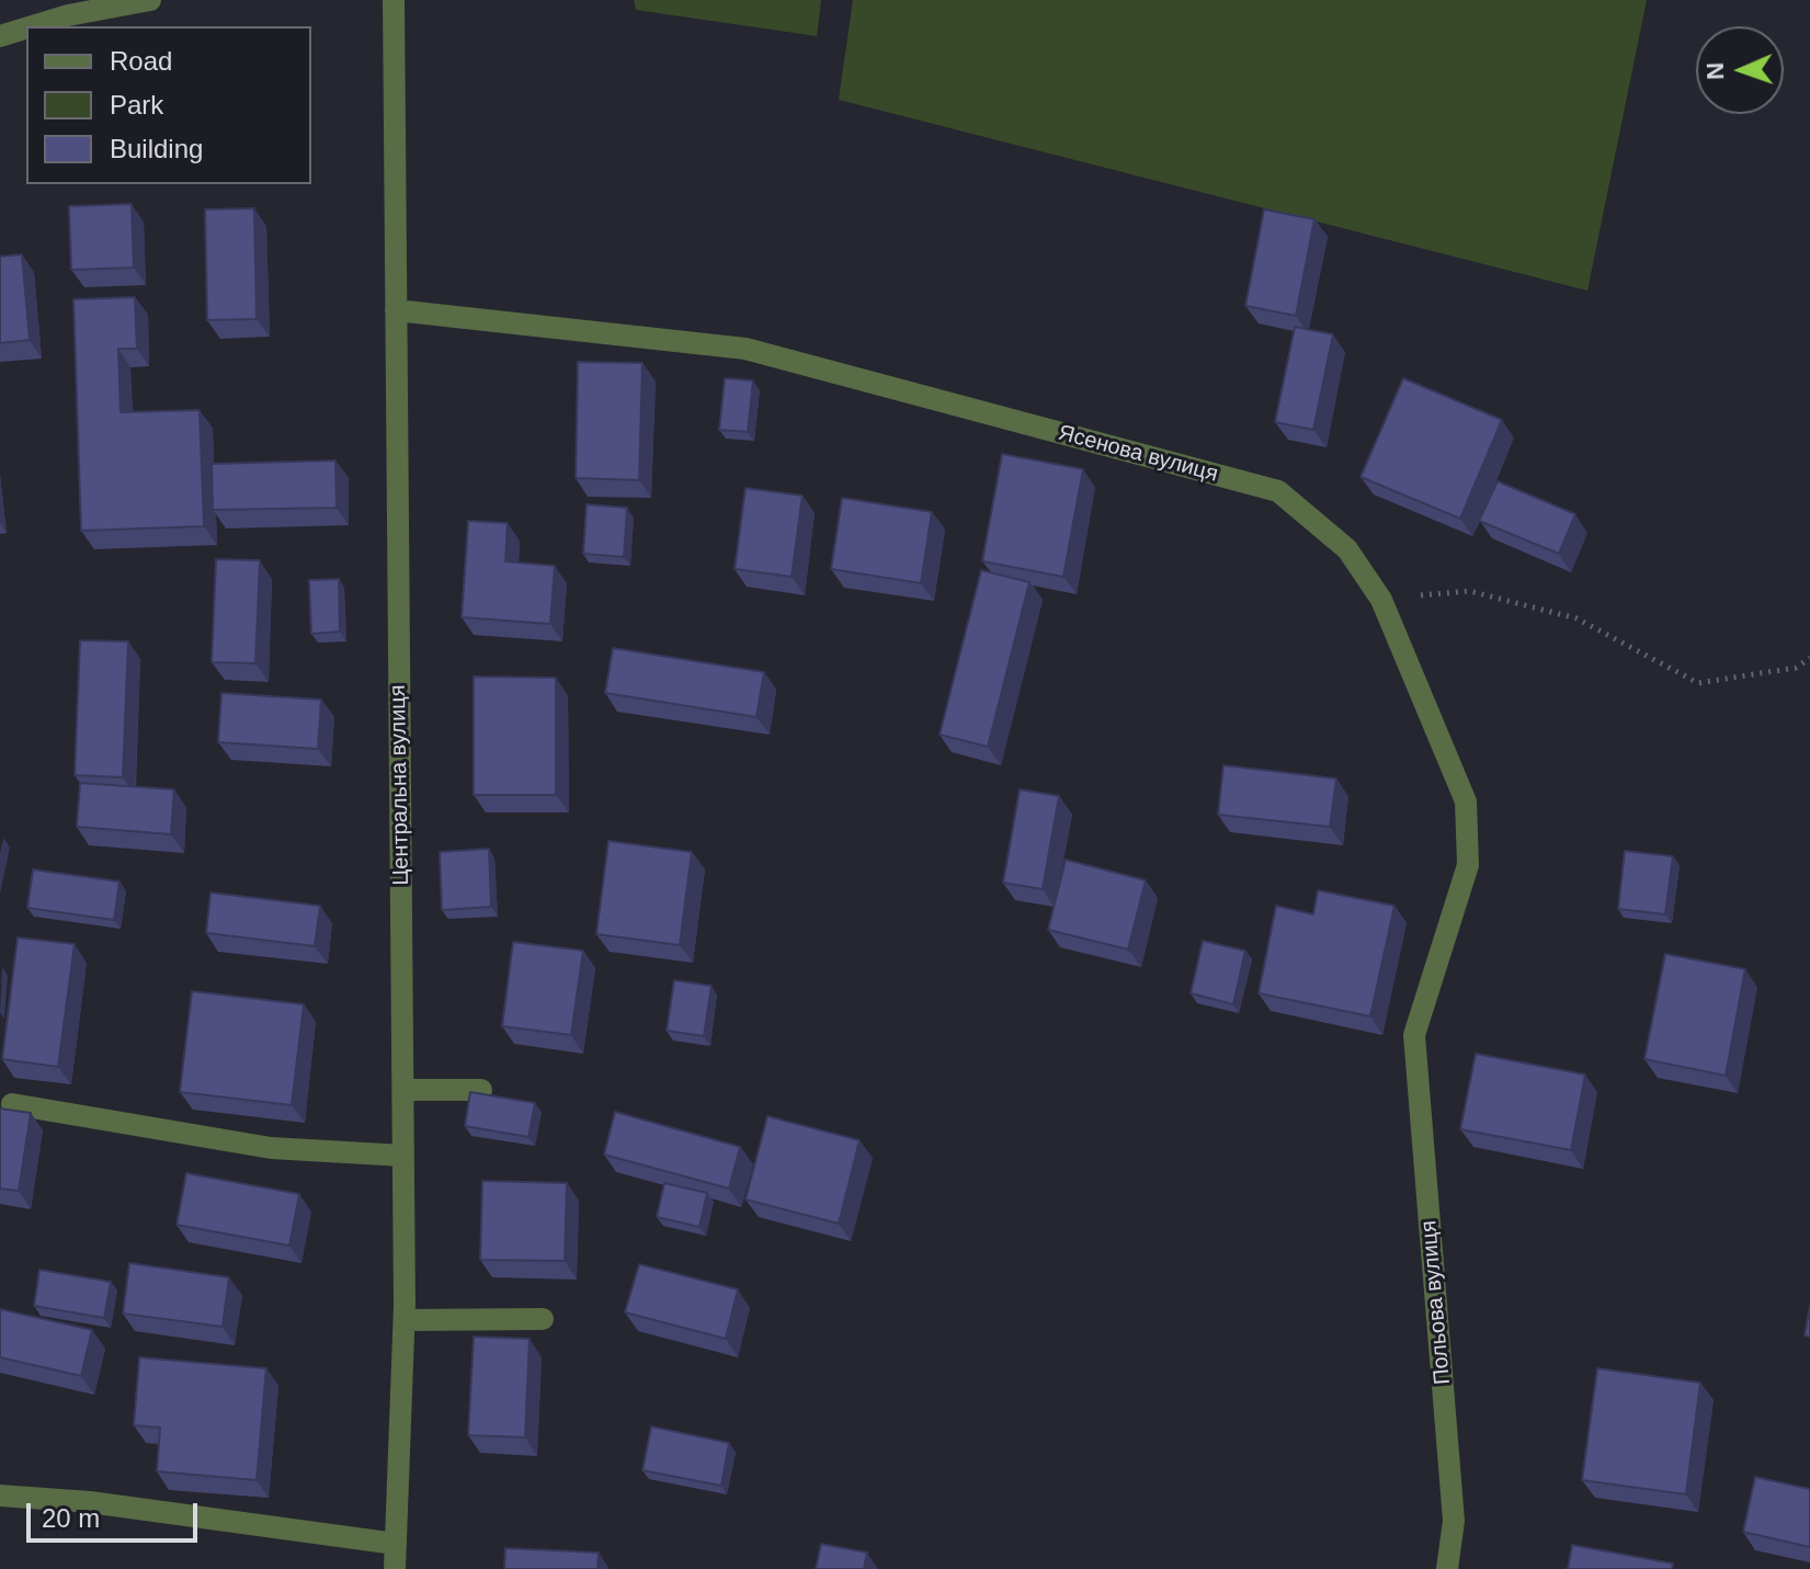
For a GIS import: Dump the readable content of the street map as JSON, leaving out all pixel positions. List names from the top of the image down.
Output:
{
  "streets": {
    "street": ["Ясенова вулиця", "Центральна вулиця", "Польова вулиця"]
  },
  "crossings": [
    ["Ясенова вулиця", "Центральна вулиця"],
    ["Ясенова вулиця", "Польова вулиця"]
  ],
  "legend": ["Road", "Park", "Building"],
  "scale_bar": "20 m",
  "north": "left"
}
